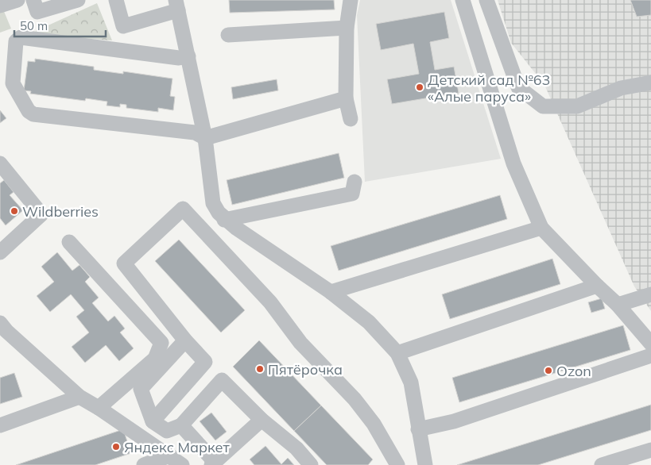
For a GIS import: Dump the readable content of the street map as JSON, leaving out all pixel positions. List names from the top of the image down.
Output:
{
  "places": [
    "Детский сад №63 «Алые паруса»",
    "Wildberries",
    "Пятёрочка",
    "Ozon",
    "Яндекс Маркет"
  ],
  "scale_bar": "50 m"
}
